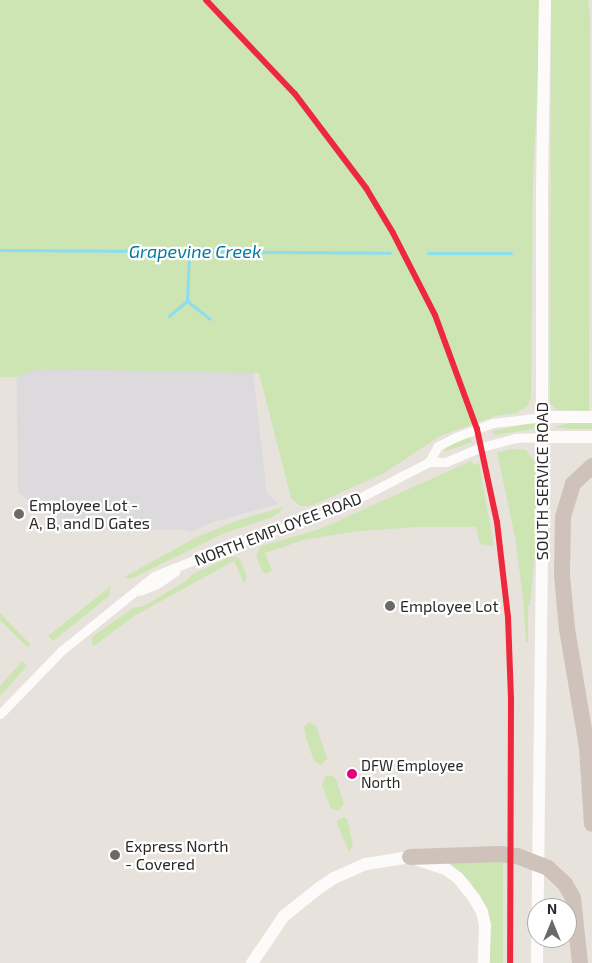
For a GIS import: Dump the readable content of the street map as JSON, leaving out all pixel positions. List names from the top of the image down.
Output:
{
  "streets": {
    "main road": ["SOUTH SERVICE ROAD"],
    "street": ["NORTH EMPLOYEE ROAD"]
  },
  "crossings": [
    ["SOUTH SERVICE ROAD", "NORTH EMPLOYEE ROAD"]
  ],
  "water": ["Grapevine Creek"],
  "places": [
    "Employee Lot - A, B, and D Gates",
    "Employee Lot",
    "DFW Employee North",
    "Express North - Covered"
  ],
  "north": "top"
}
